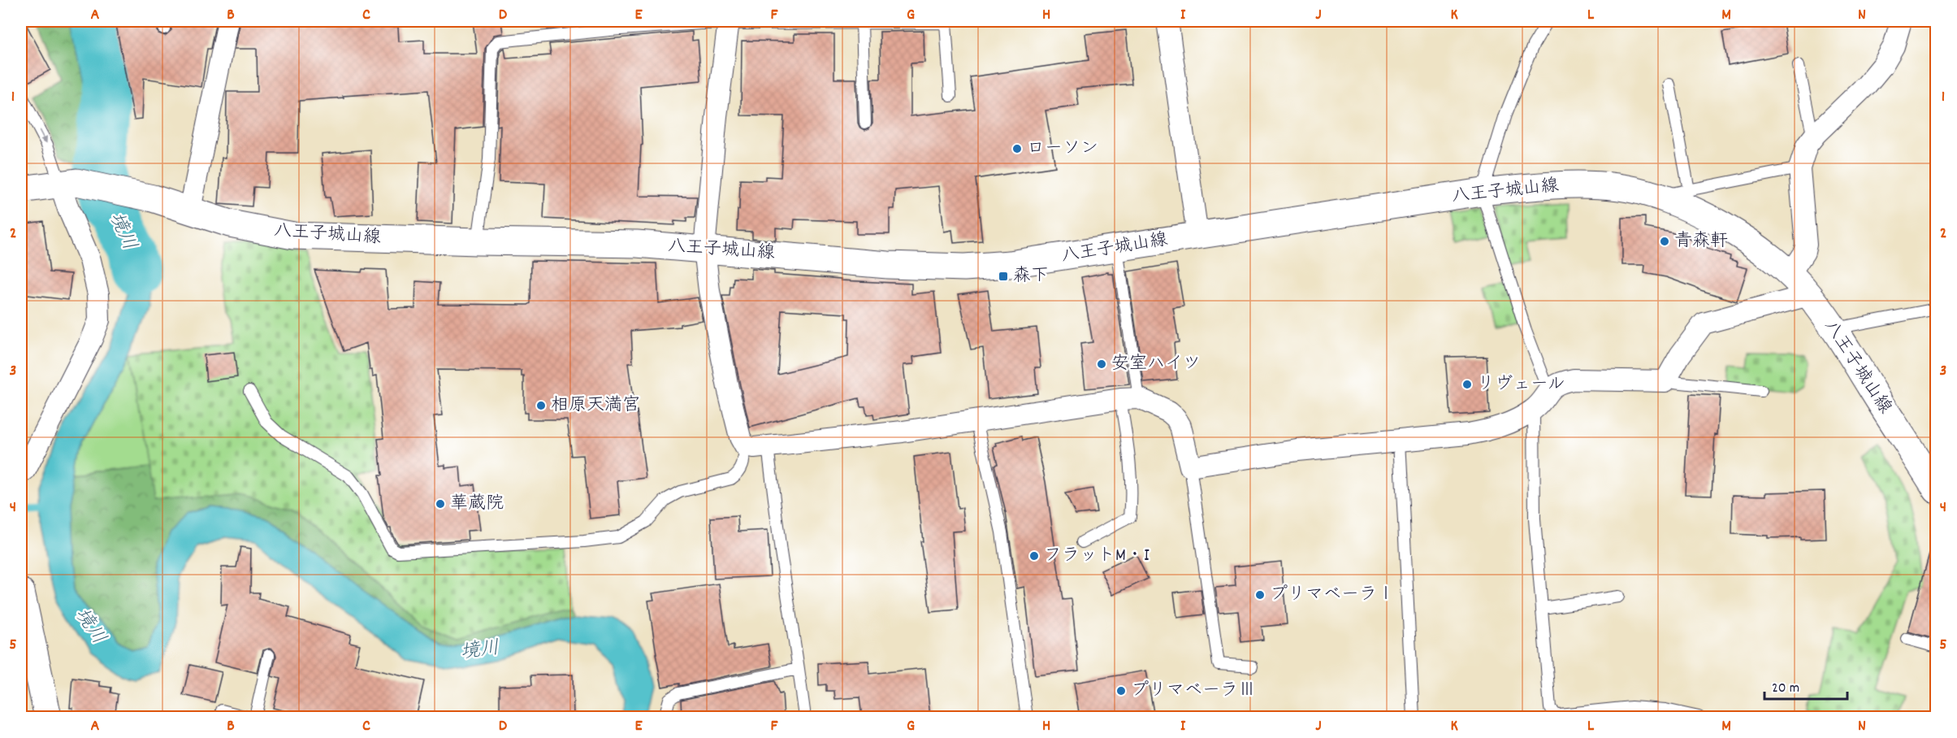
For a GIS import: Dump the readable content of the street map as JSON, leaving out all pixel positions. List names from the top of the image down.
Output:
{
  "streets": {
    "main road": ["八王子城山線"]
  },
  "water": ["境川"],
  "places": {
    "other": [
      "ローソン",
      "青森軒",
      "安室ハイツ",
      "リヴェール",
      "相原天満宮",
      "華蔵院",
      "フラットM・I",
      "プリマベーラⅠ",
      "プリマベーラⅢ"
    ],
    "transit": ["森下"]
  },
  "scale_bar": "20 m",
  "grid": {
    "columns": [
      "A",
      "B",
      "C",
      "D",
      "E",
      "F",
      "G",
      "H",
      "I",
      "J",
      "K",
      "L",
      "M",
      "N"
    ],
    "rows": [
      "1",
      "2",
      "3",
      "4",
      "5"
    ]
  }
}
